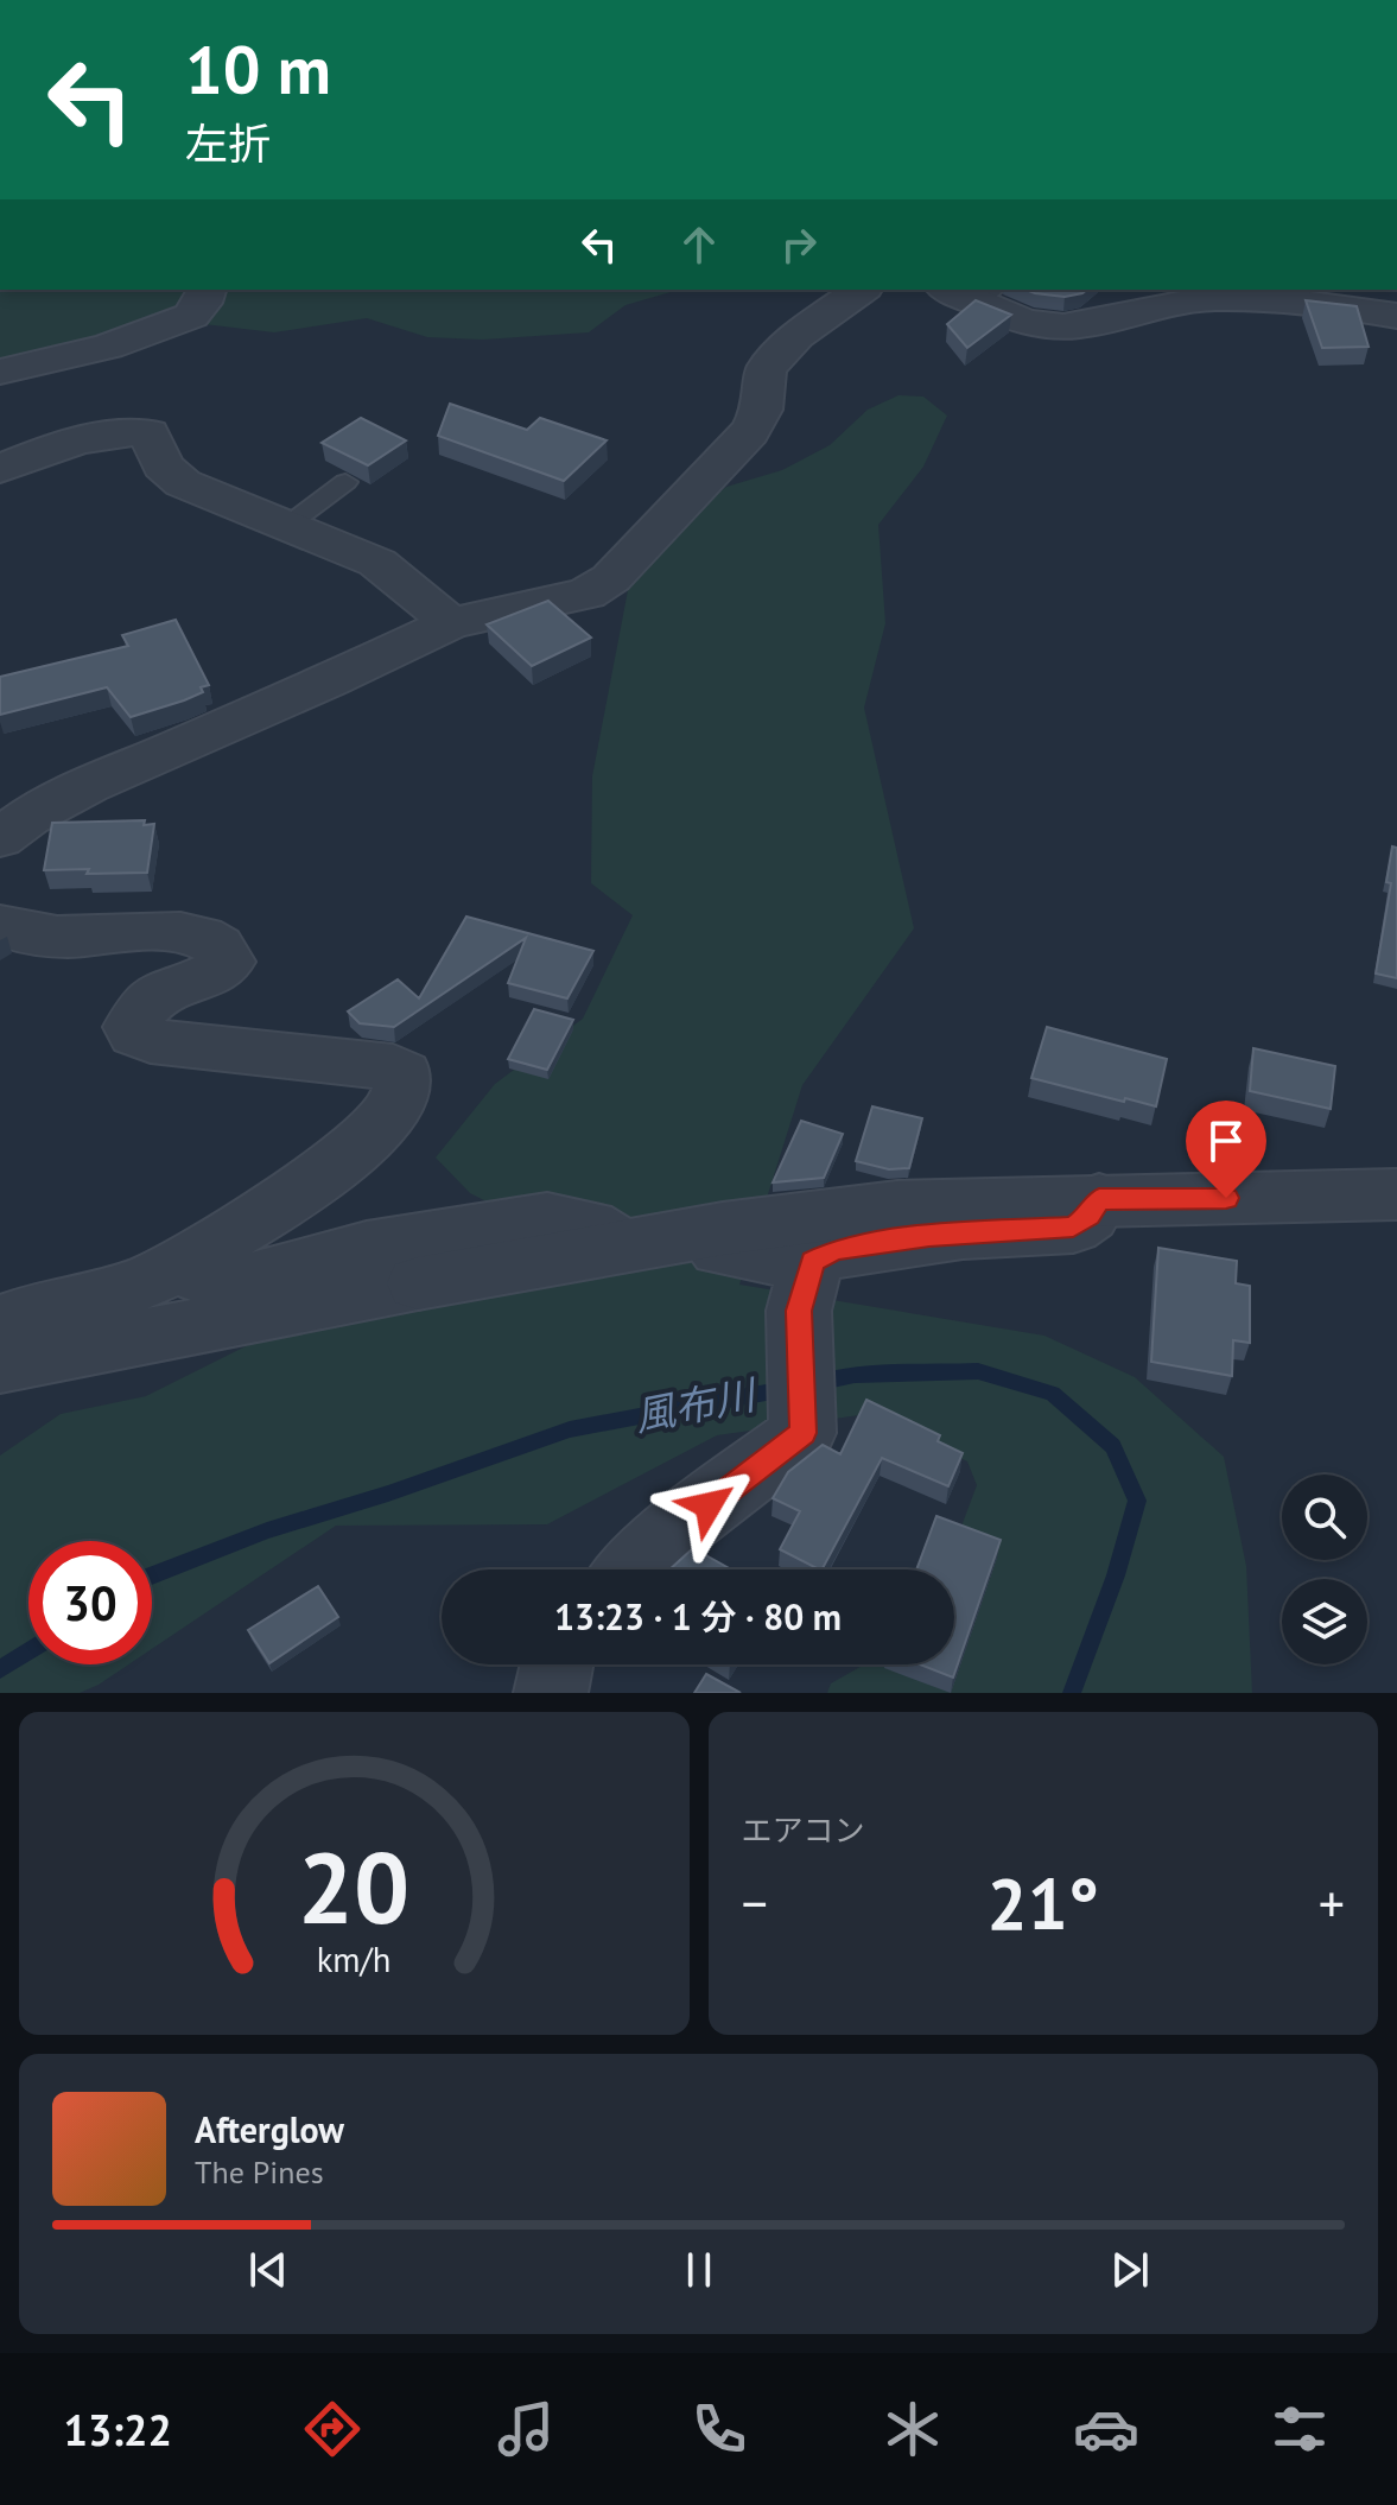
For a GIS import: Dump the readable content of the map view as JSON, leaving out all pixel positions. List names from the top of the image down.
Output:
{
  "water": ["風布川"],
  "page": {
    "turn": ["10 m", "左折"],
    "limit": "30",
    "trip": "13:23 · 1 分 · 80 m",
    "tile": "エアコン",
    "heat": ["−", "21°", "+"],
    "song": ["Afterglow", "The Pines"],
    "tabs": "13:22",
    "gauge": ["20", "km/h"]
  }
}
